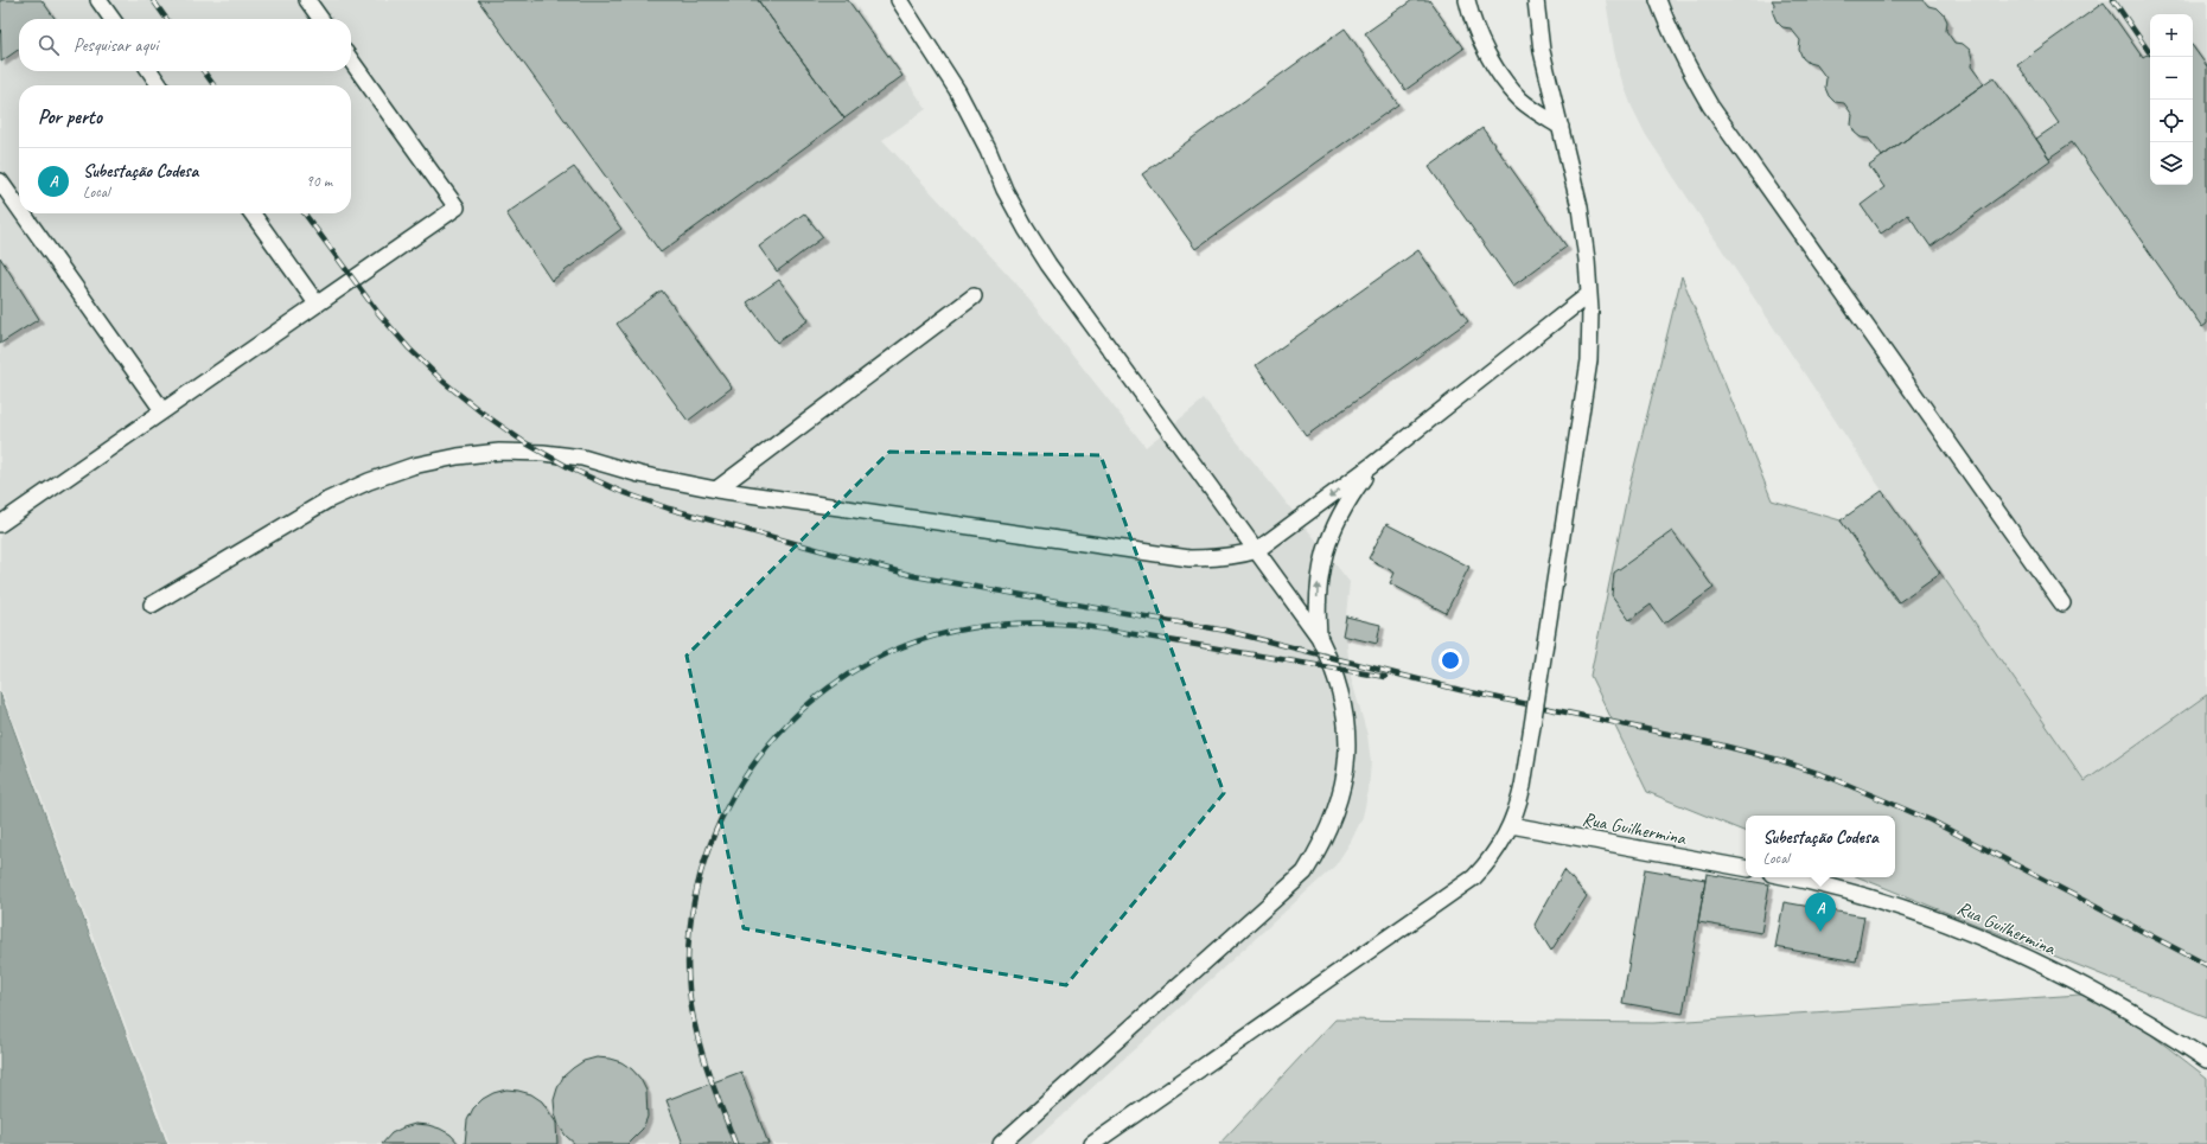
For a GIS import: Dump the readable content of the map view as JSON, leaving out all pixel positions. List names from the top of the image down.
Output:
{
  "streets": {
    "lane": ["Rua Guilhermina"]
  },
  "page": {
    "map_buttons": ["+", "−"],
    "search": "Pesquisar aqui",
    "heading": "Por perto",
    "list": [
      {
        "mark": "A",
        "name": "Subestação Codesa",
        "note": "Local",
        "value": "90 m"
      }
    ],
    "popup": ["Subestação Codesa", "Local"],
    "pins": "A"
  }
}
